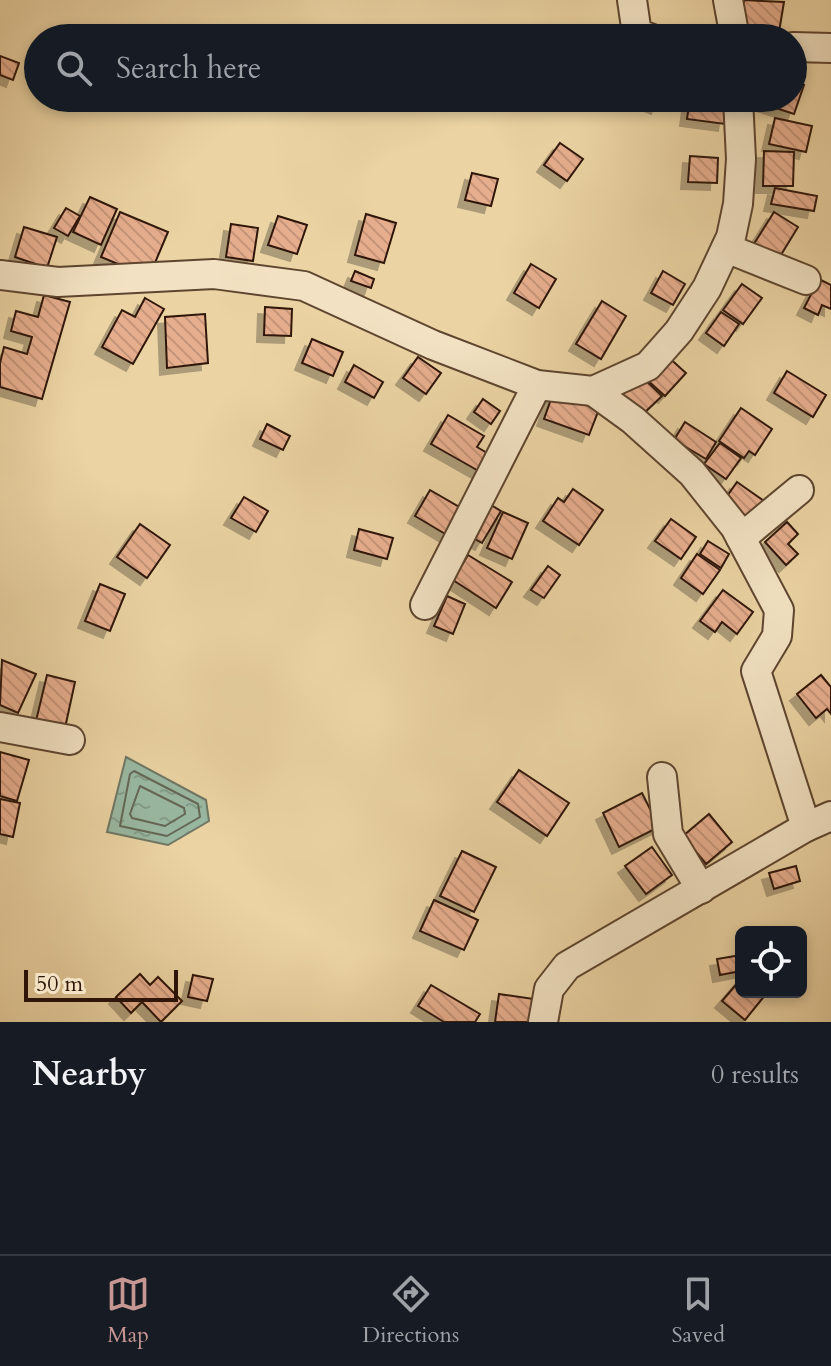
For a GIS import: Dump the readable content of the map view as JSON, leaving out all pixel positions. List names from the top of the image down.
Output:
{
  "scale_bar": "50 m",
  "page": {
    "search": "Search here",
    "scale": "50 m",
    "heading": ["Nearby", "0 results"],
    "nav": ["Map", "Directions", "Saved"]
  }
}
